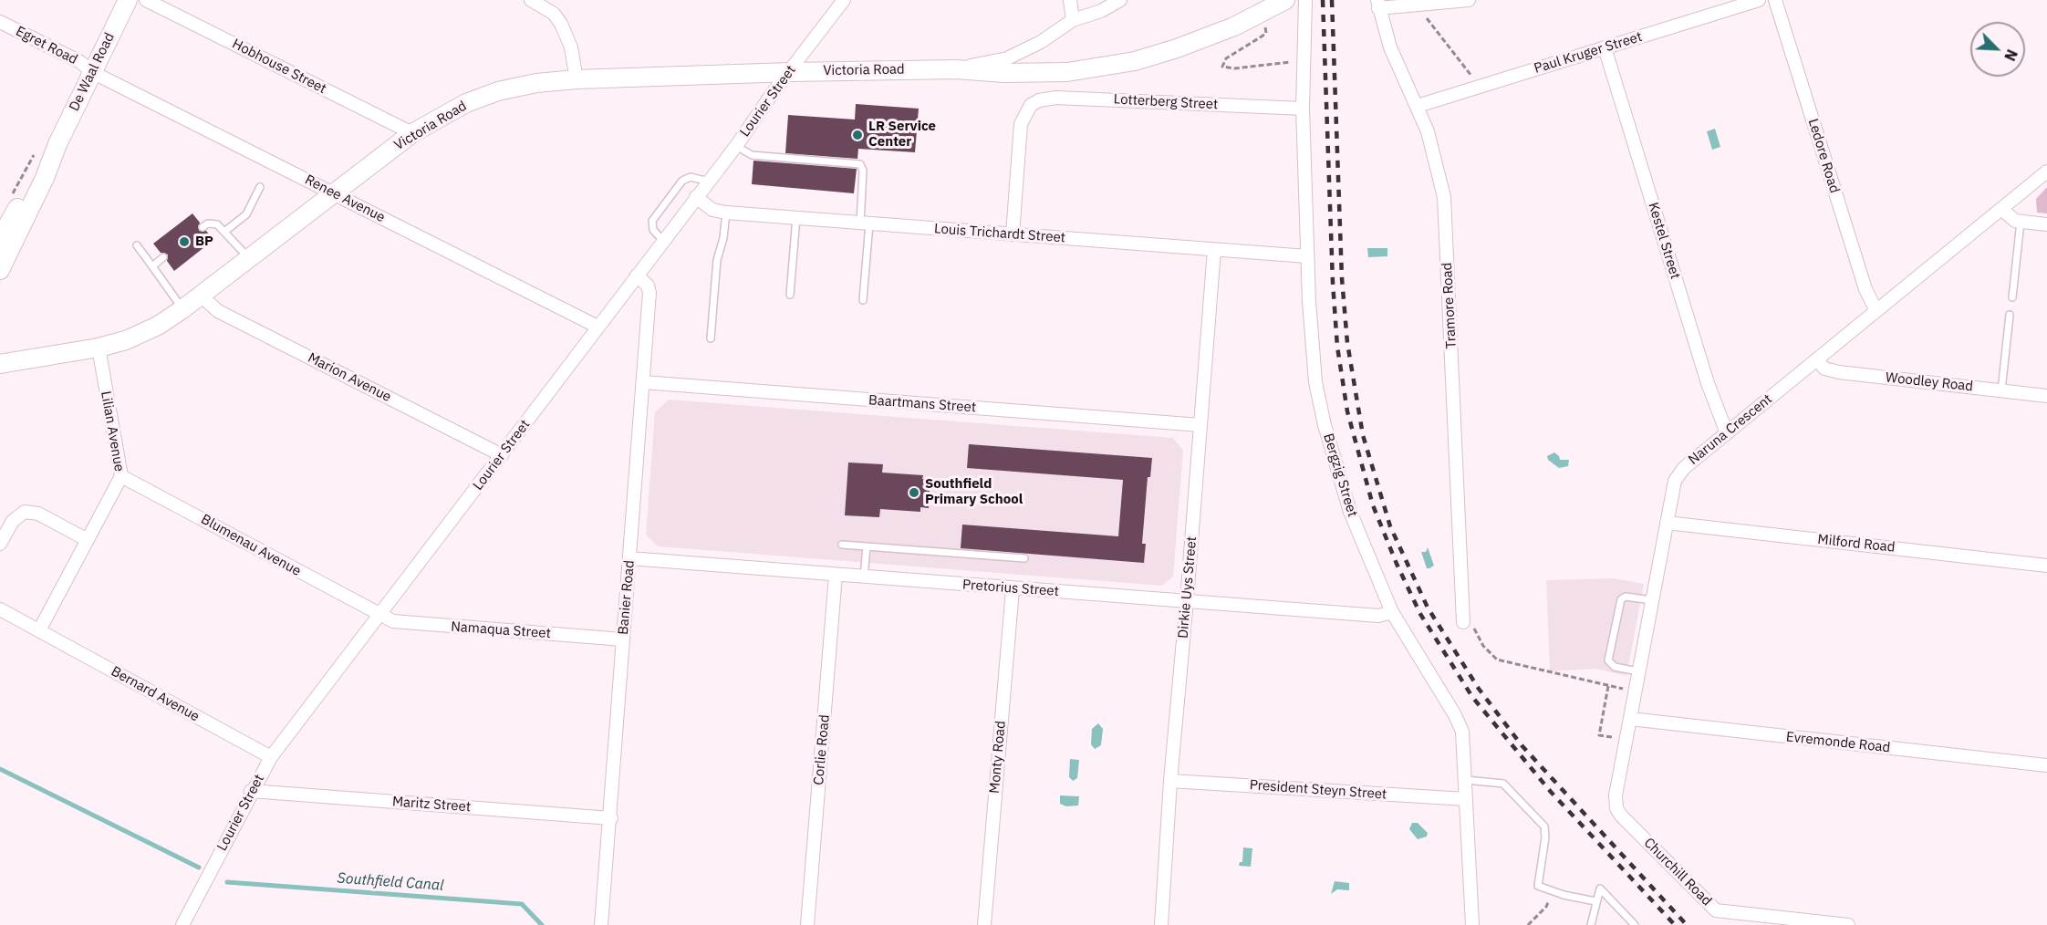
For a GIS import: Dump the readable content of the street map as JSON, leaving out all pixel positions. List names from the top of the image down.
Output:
{
  "streets": {
    "street": [
      "Egret Road",
      "Paul Kruger Street",
      "Hobhouse Street",
      "Victoria Road",
      "De Waal Road",
      "Lourier Street",
      "Lotterberg Street",
      "Ledore Road",
      "Renee Avenue",
      "Louis Trichardt Street",
      "Kestel Street",
      "Tramore Road",
      "Marion Avenue",
      "Woodley Road",
      "Baartmans Street",
      "Naruna Crescent",
      "Lilian Avenue",
      "Bergzig Street",
      "Milford Road",
      "Blumenau Avenue",
      "Dirkie Uys Street",
      "Pretorius Street",
      "Banier Road",
      "Namaqua Street",
      "Bernard Avenue",
      "Evremonde Road",
      "Corlie Road",
      "Monty Road",
      "President Steyn Street",
      "Maritz Street",
      "Churchill Road"
    ]
  },
  "crossings": [
    ["Egret Road", "De Waal Road"],
    ["Egret Road", "Renee Avenue"],
    ["Paul Kruger Street", "Kestel Street"],
    ["Paul Kruger Street", "Tramore Road"],
    ["Hobhouse Street", "Victoria Road"],
    ["Victoria Road", "Lourier Street"],
    ["Victoria Road", "Renee Avenue"],
    ["Victoria Road", "Marion Avenue"],
    ["Victoria Road", "Lilian Avenue"],
    ["De Waal Road", "Renee Avenue"],
    ["Lourier Street", "Renee Avenue"],
    ["Lourier Street", "Louis Trichardt Street"],
    ["Lourier Street", "Marion Avenue"],
    ["Lourier Street", "Blumenau Avenue"],
    ["Lourier Street", "Banier Road"],
    ["Lourier Street", "Namaqua Street"],
    ["Lourier Street", "Bernard Avenue"],
    ["Lourier Street", "Maritz Street"],
    ["Lotterberg Street", "Louis Trichardt Street"],
    ["Lotterberg Street", "Bergzig Street"],
    ["Ledore Road", "Naruna Crescent"],
    ["Louis Trichardt Street", "Bergzig Street"],
    ["Louis Trichardt Street", "Dirkie Uys Street"],
    ["Kestel Street", "Naruna Crescent"],
    ["Woodley Road", "Naruna Crescent"],
    ["Baartmans Street", "Dirkie Uys Street"],
    ["Baartmans Street", "Banier Road"],
    ["Naruna Crescent", "Milford Road"],
    ["Naruna Crescent", "Evremonde Road"],
    ["Naruna Crescent", "Churchill Road"],
    ["Lilian Avenue", "Blumenau Avenue"],
    ["Lilian Avenue", "Bernard Avenue"],
    ["Bergzig Street", "Pretorius Street"],
    ["Bergzig Street", "President Steyn Street"],
    ["Blumenau Avenue", "Namaqua Street"],
    ["Dirkie Uys Street", "Pretorius Street"],
    ["Dirkie Uys Street", "President Steyn Street"],
    ["Pretorius Street", "Banier Road"],
    ["Pretorius Street", "Corlie Road"],
    ["Pretorius Street", "Monty Road"],
    ["Banier Road", "Namaqua Street"],
    ["Banier Road", "Maritz Street"]
  ],
  "water": ["Southfield Canal"],
  "places": ["LR Service Center", "BP", "Southfield Primary School"],
  "north": "bottom right"
}
